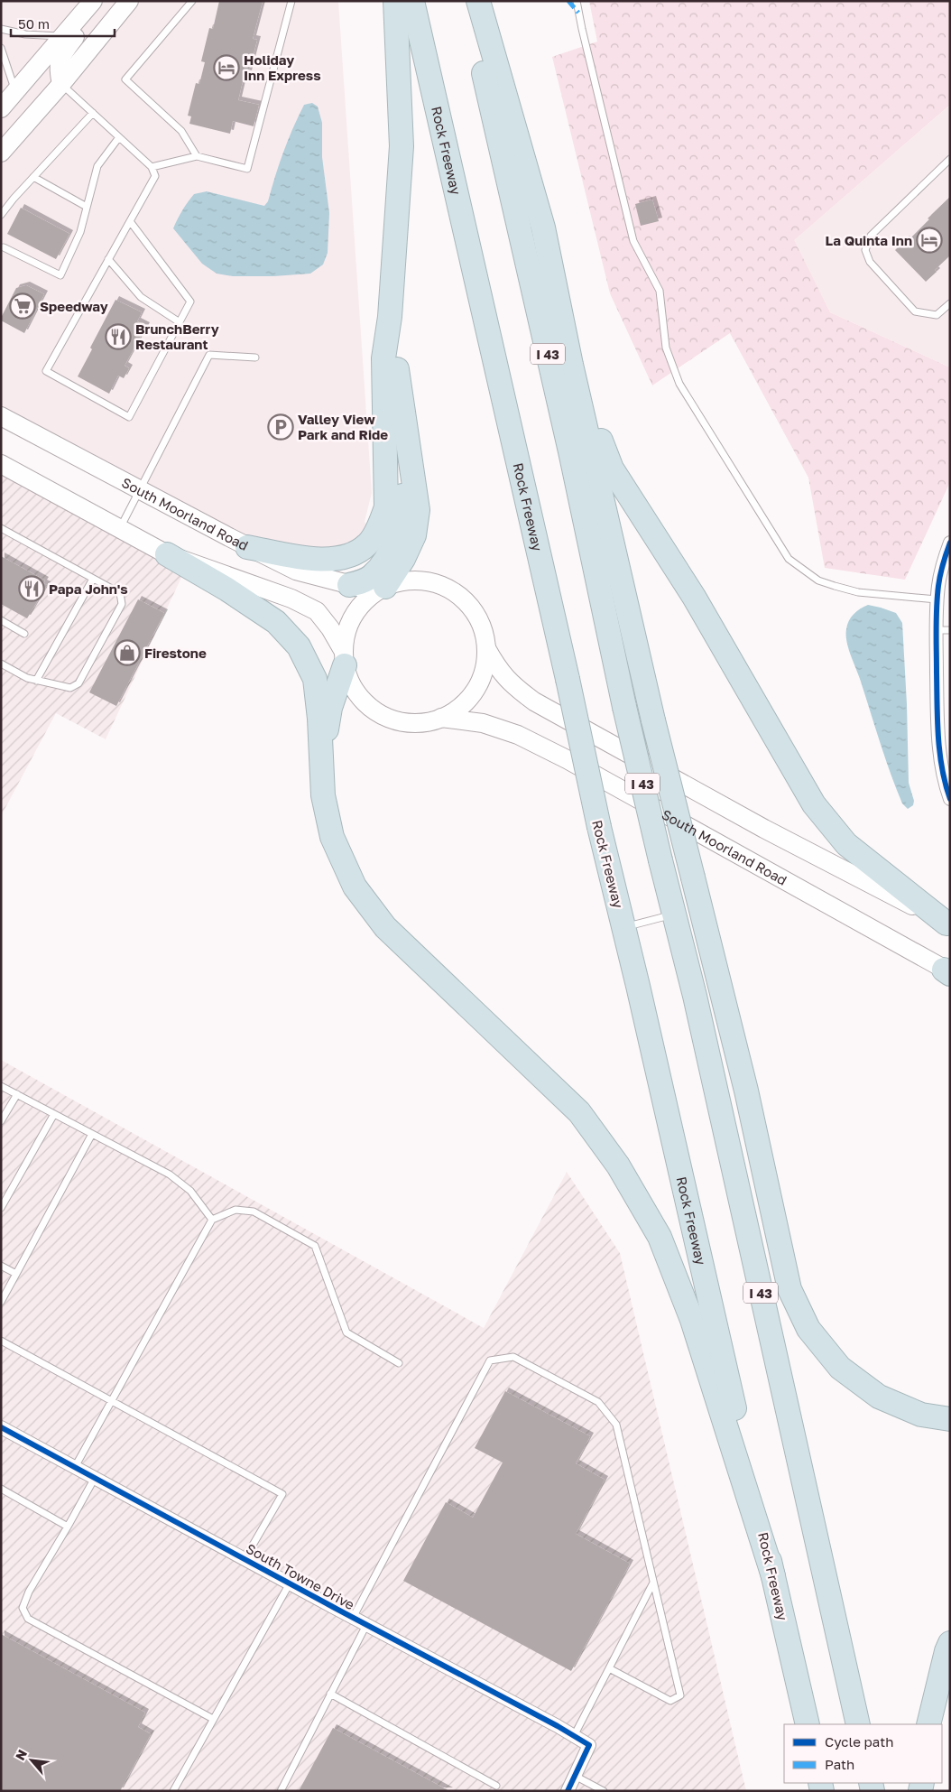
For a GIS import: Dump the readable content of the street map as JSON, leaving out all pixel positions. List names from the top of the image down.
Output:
{
  "streets": {
    "highway": ["Rock Freeway", "I 43"],
    "main road": ["South Moorland Road"],
    "street": ["South Towne Drive"]
  },
  "places": {
    "hotel": ["Holiday Inn Express", "La Quinta Inn"],
    "supermarket": ["Speedway"],
    "restaurant": ["BrunchBerry Restaurant", "Papa John's"],
    "parking": ["Valley View Park and Ride"],
    "shop": ["Firestone"]
  },
  "legend": ["Cycle path", "Path"],
  "scale_bar": "50 m",
  "north": "top left"
}
